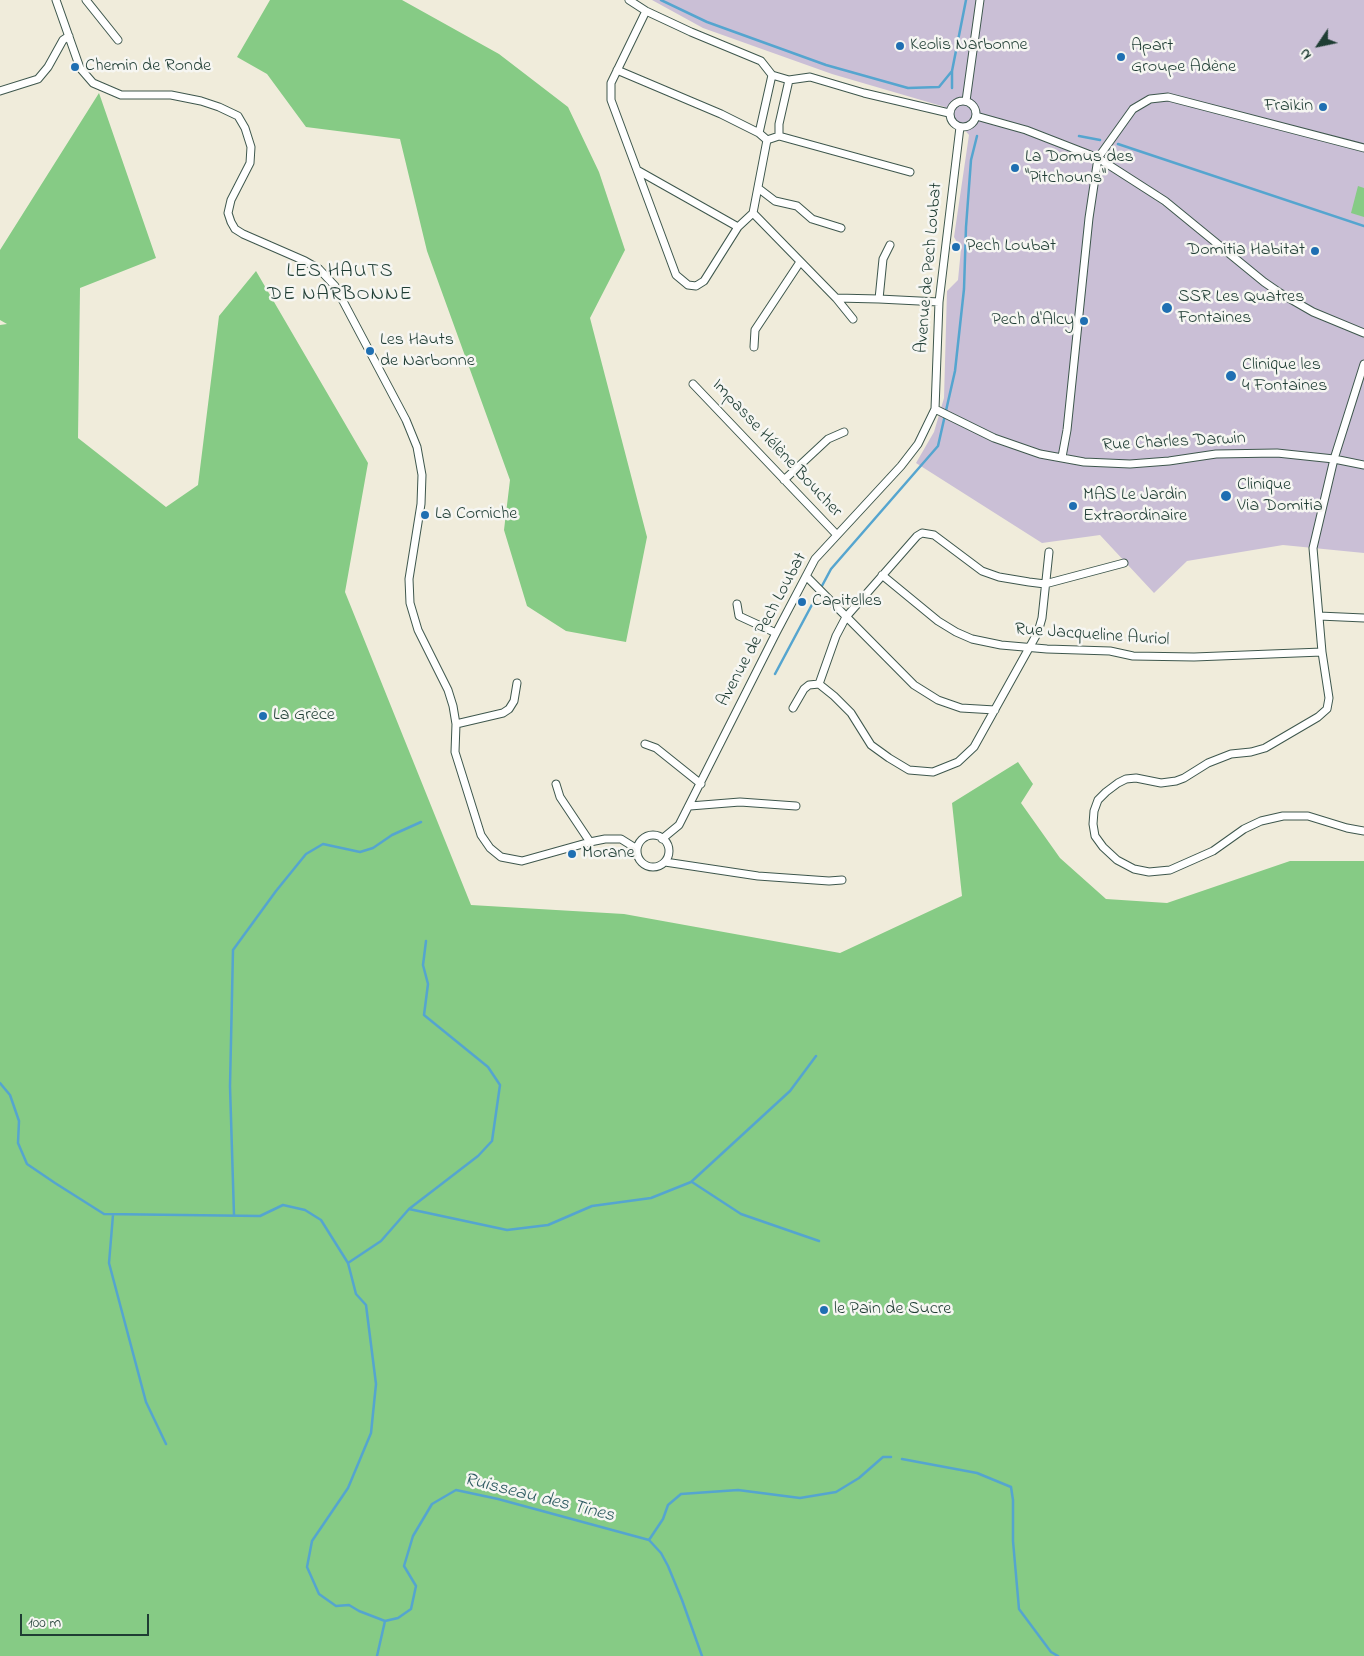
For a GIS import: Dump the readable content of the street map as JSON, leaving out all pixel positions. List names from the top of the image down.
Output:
{
  "streets": {
    "street": [
      "Avenue de Pech Loubat",
      "Rue Charles Darwin",
      "Impasse Hélène Boucher",
      "Rue Jacqueline Auriol"
    ]
  },
  "crossings": [
    ["Avenue de Pech Loubat", "Rue Charles Darwin"],
    ["Avenue de Pech Loubat", "Impasse Hélène Boucher"]
  ],
  "districts": ["LES HAUTS DE NARBONNE"],
  "water": ["Ruisseau des Tines"],
  "places": [
    "Keolis Narbonne",
    "Apart Groupe Adène",
    "Chemin de Ronde",
    "Fraikin",
    "La Domus des \"Pitchouns\"",
    "Pech Loubat",
    "Domitia Habitat",
    "SSR Les Quatres Fontaines",
    "Pech d'Alcy",
    "Les Hauts de Narbonne",
    "Clinique les 4 Fontaines",
    "Clinique Via Domitia",
    "MAS Le Jardin Extraordinaire",
    "La Corniche",
    "Capitelles",
    "La Grèce",
    "Morane",
    "le Pain de Sucre"
  ],
  "scale_bar": "100 m",
  "north": "bottom left"
}
